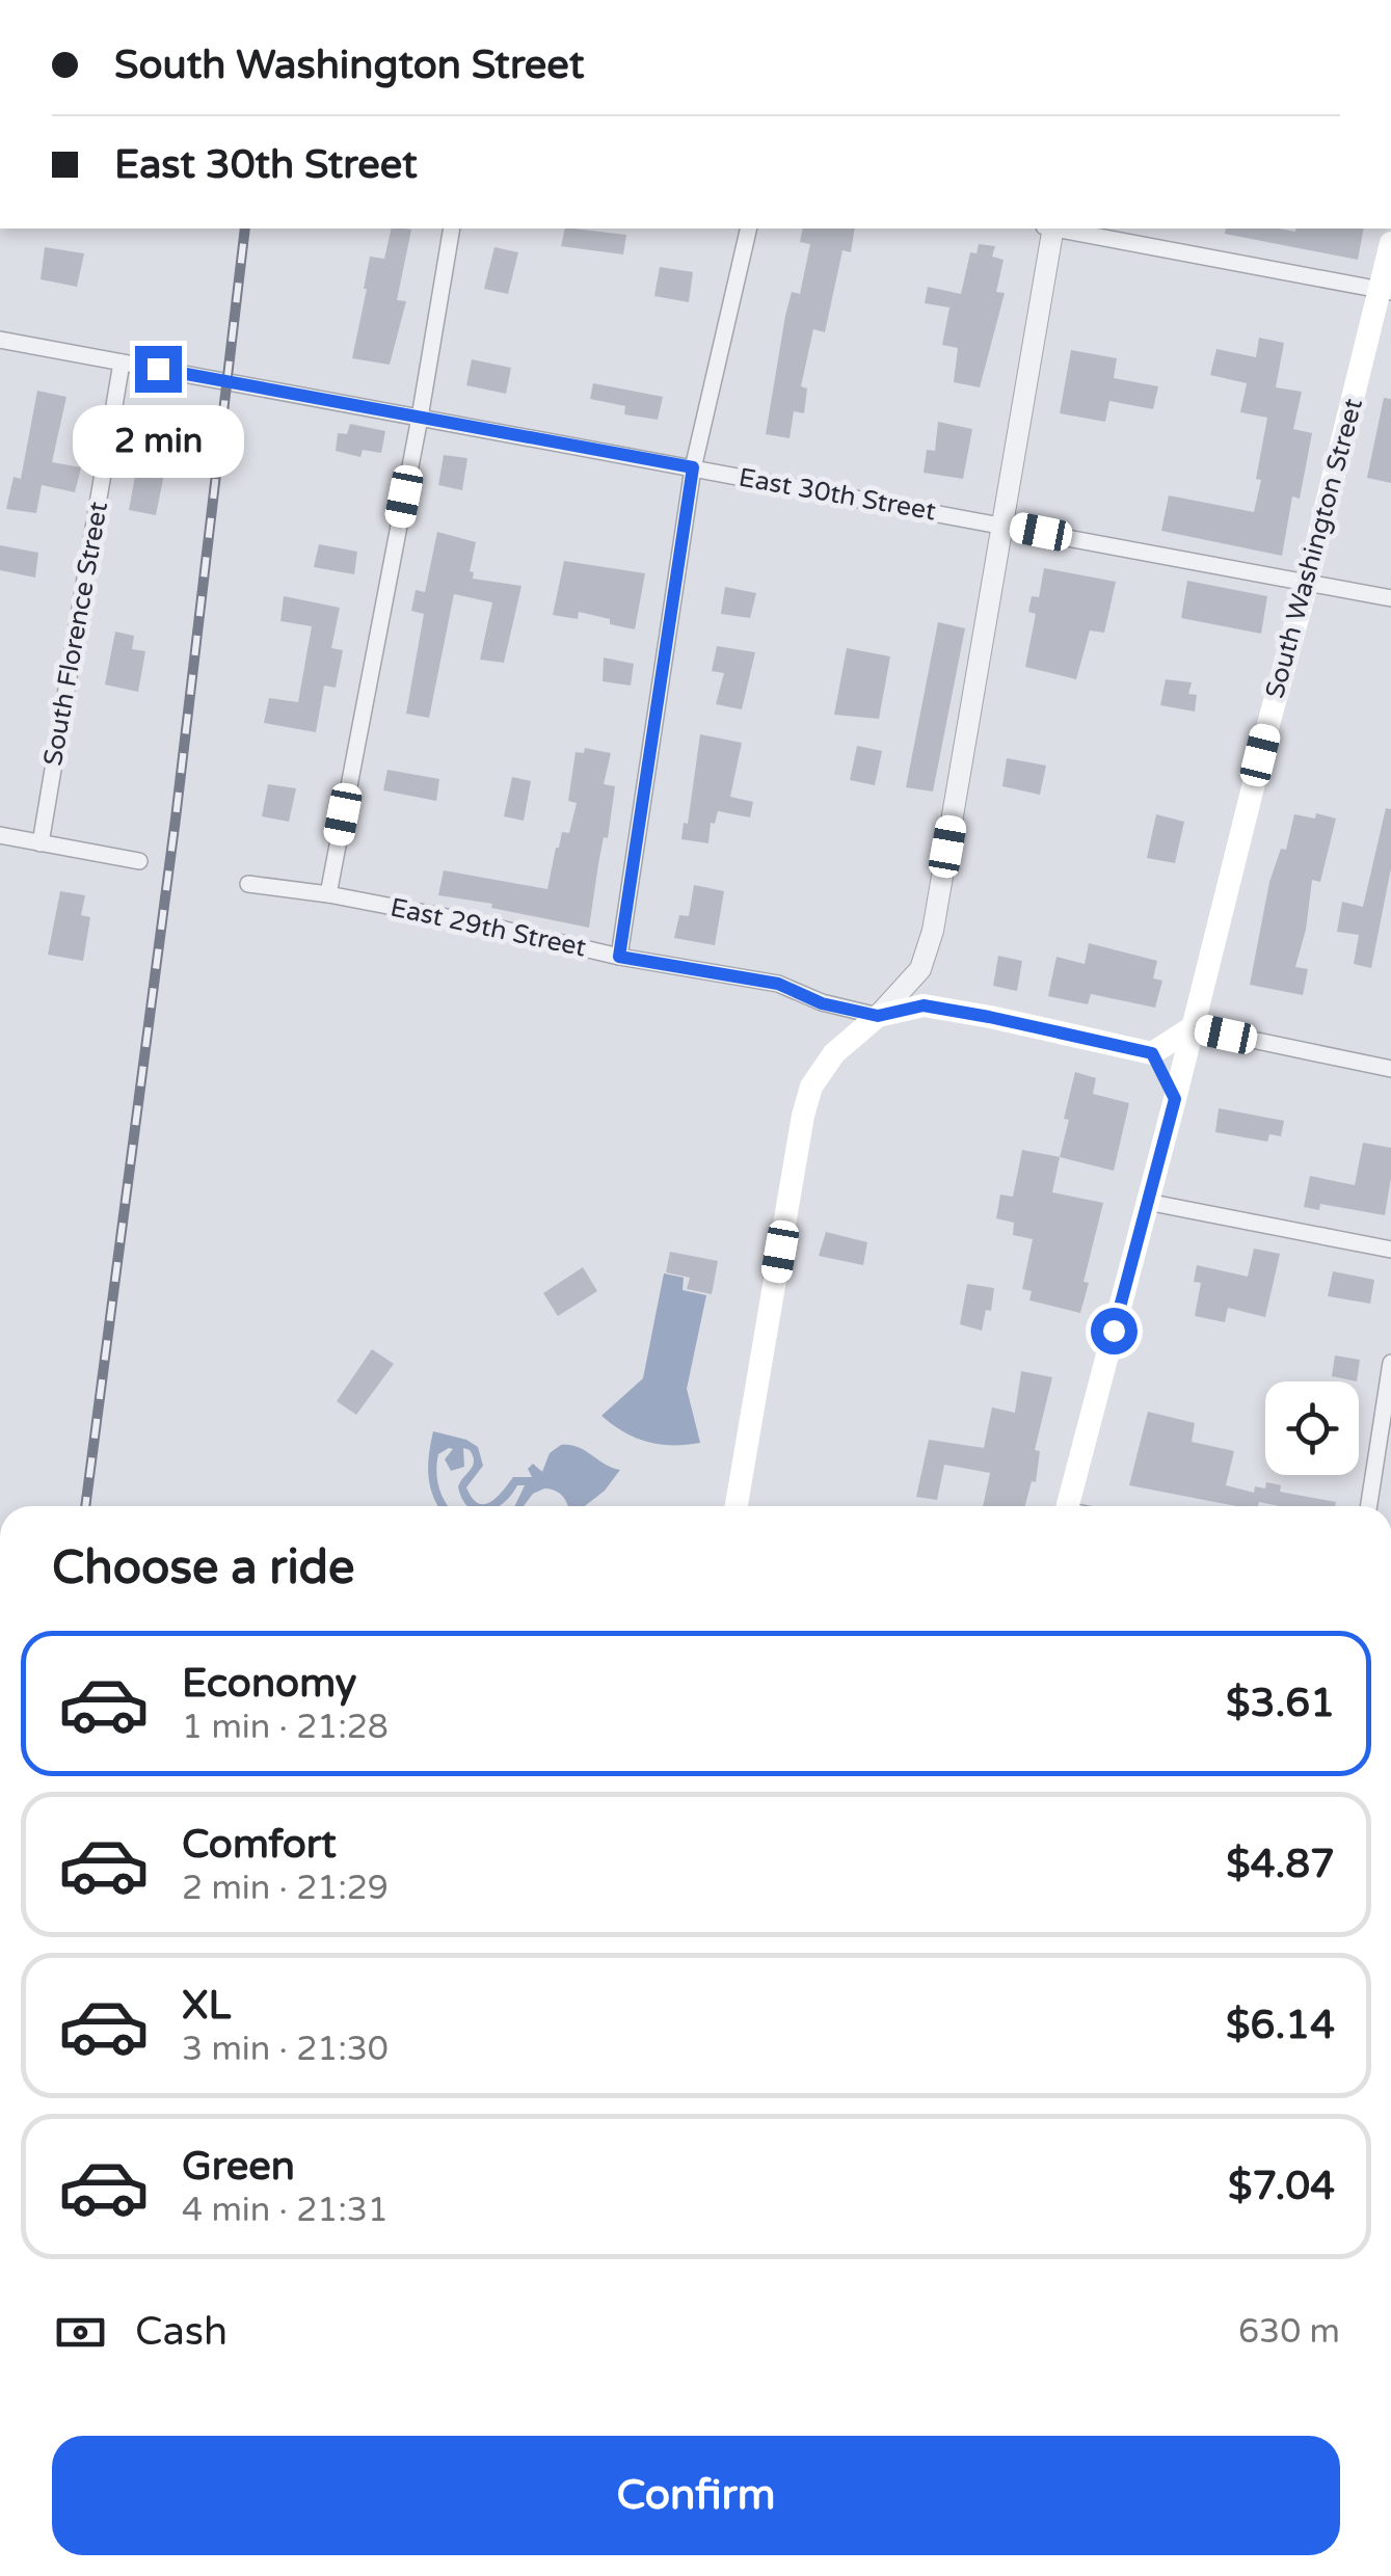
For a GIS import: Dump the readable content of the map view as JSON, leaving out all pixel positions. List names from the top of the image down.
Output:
{
  "streets": {
    "main road": ["South Washington Street", "East 29th Street"],
    "street": ["East 30th Street", "South Florence Street"]
  },
  "crossings": [
    ["East 30th Street", "South Washington Street"],
    ["East 30th Street", "South Florence Street"]
  ],
  "page": {
    "banner": ["South Washington Street", "East 30th Street"],
    "bubble": "2 min",
    "heading": "Choose a ride",
    "list": [
      {
        "name": "Economy",
        "note": "1 min · 21:28",
        "value": "$3.61"
      },
      {
        "name": "Comfort",
        "note": "2 min · 21:29",
        "value": "$4.87"
      },
      {
        "name": "XL",
        "note": "3 min · 21:30",
        "value": "$6.14"
      },
      {
        "name": "Green",
        "note": "4 min · 21:31",
        "value": "$7.04"
      }
    ],
    "pay": ["Cash", "630 m"],
    "buttons": "Confirm"
  }
}
